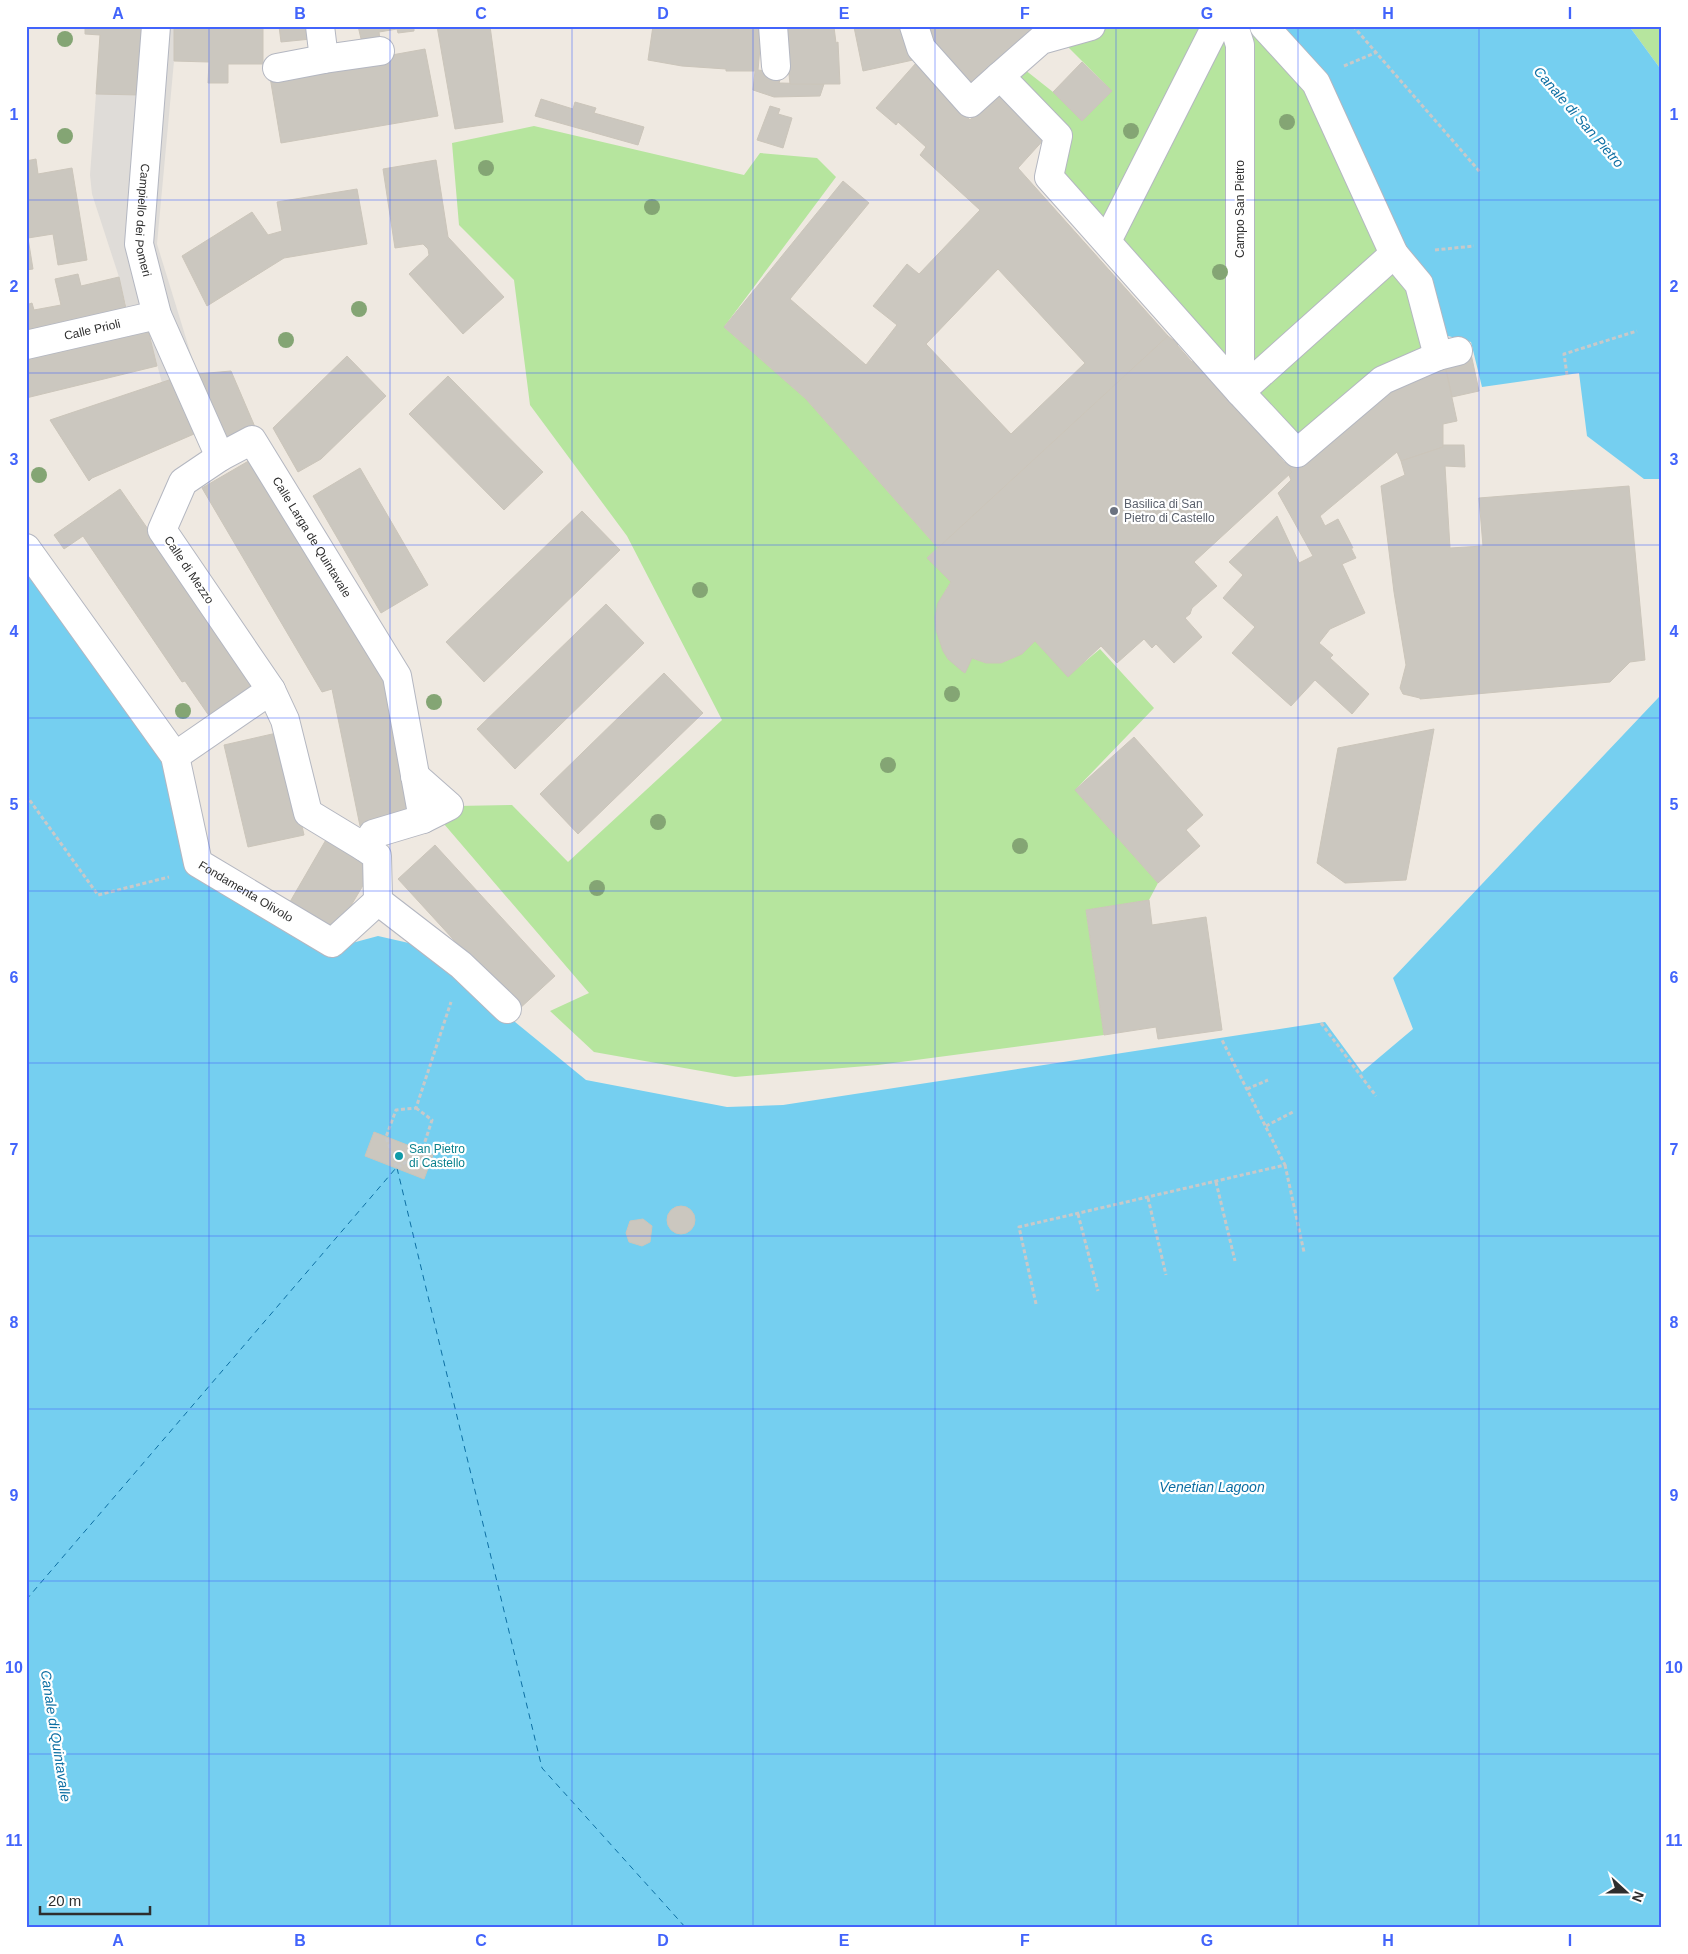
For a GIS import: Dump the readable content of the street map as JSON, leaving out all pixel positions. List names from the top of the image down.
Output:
{
  "streets": {
    "street": [
      "Campo San Pietro",
      "Campiello dei Pomeri",
      "Calle Prioli",
      "Calle Larga de Quintavale",
      "Calle di Mezzo",
      "Fondamenta Olivolo"
    ]
  },
  "crossings": [
    ["Campiello dei Pomeri", "Calle Prioli"],
    ["Calle Larga de Quintavale", "Calle di Mezzo"]
  ],
  "water": ["Canale di San Pietro", "Venetian Lagoon", "Canale di Quintavalle"],
  "places": ["Basilica di San Pietro di Castello", "San Pietro di Castello"],
  "scale_bar": "20 m",
  "north": "right",
  "grid": {
    "columns": [
      "A",
      "B",
      "C",
      "D",
      "E",
      "F",
      "G",
      "H",
      "I"
    ],
    "rows": [
      "1",
      "2",
      "3",
      "4",
      "5",
      "6",
      "7",
      "8",
      "9",
      "10",
      "11"
    ]
  }
}
